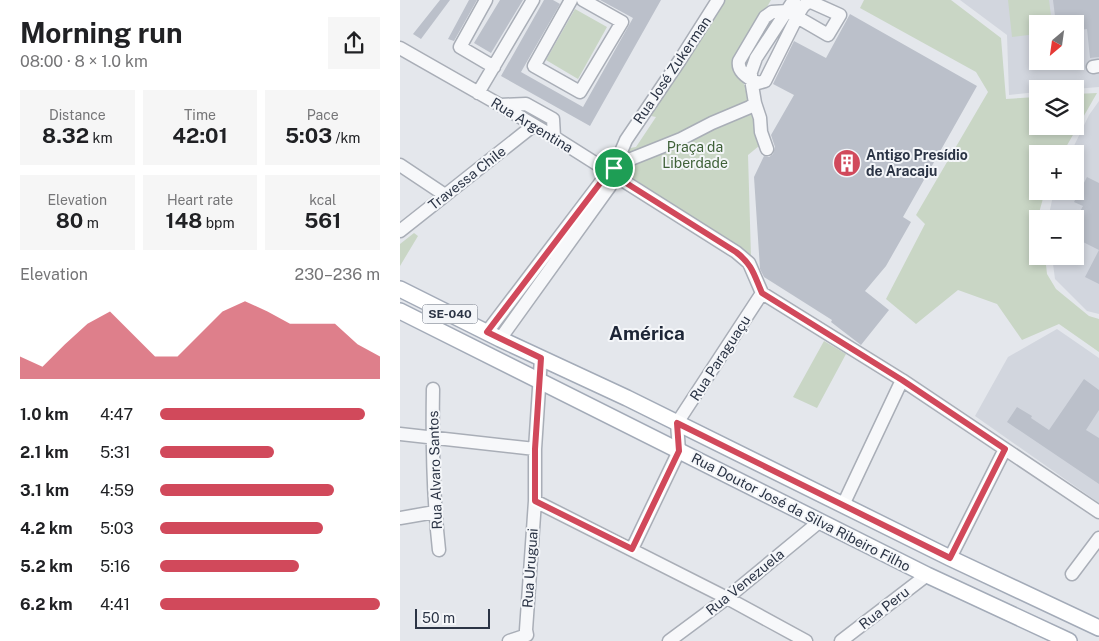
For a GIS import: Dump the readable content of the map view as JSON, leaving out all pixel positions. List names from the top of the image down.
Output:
{
  "streets": {
    "main road": ["SE-040", "Rua Doutor José da Silva Ribeiro Filho"],
    "street": [
      "Rua José Zukerman",
      "Rua Argentina",
      "Travessa Chile",
      "Rua Paraguaçu",
      "Rua Alvaro Santos",
      "Rua Uruguai",
      "Rua Venezuela",
      "Rua Peru"
    ]
  },
  "crossings": [
    ["Rua José Zukerman", "Rua Argentina"],
    ["Rua José Zukerman", "Rua Doutor José da Silva Ribeiro Filho"],
    ["Rua Argentina", "Travessa Chile"],
    ["Rua Argentina", "Rua Paraguaçu"],
    ["Rua Paraguaçu", "Rua Doutor José da Silva Ribeiro Filho"],
    ["Rua Doutor José da Silva Ribeiro Filho", "Rua Uruguai"],
    ["Rua Doutor José da Silva Ribeiro Filho", "Rua Venezuela"],
    ["Rua Doutor José da Silva Ribeiro Filho", "Rua Peru"]
  ],
  "districts": ["América"],
  "parks": ["Praça da Liberdade"],
  "places": {
    "building": ["Antigo Presídio de Aracaju"]
  },
  "scale_bar": "50 m",
  "north": "bottom left",
  "page": {
    "heading": ["Morning run", "08:00 · 8 × 1.0 km"],
    "map_buttons": ["+", "−"],
    "stats": [
      ["Distance", "8.32 km"],
      ["Time", "42:01"],
      ["Pace", "5:03 /km"],
      ["Elevation", "80 m"],
      ["Heart rate", "148 bpm"],
      ["kcal", "561"]
    ],
    "chart": ["Elevation", "230–236 m"],
    "list": [
      {
        "name": "1.0 km",
        "note": "4:47"
      },
      {
        "name": "2.1 km",
        "note": "5:31"
      },
      {
        "name": "3.1 km",
        "note": "4:59"
      },
      {
        "name": "4.2 km",
        "note": "5:03"
      },
      {
        "name": "5.2 km",
        "note": "5:16"
      },
      {
        "name": "6.2 km",
        "note": "4:41"
      }
    ],
    "scale": "50 m"
  }
}
